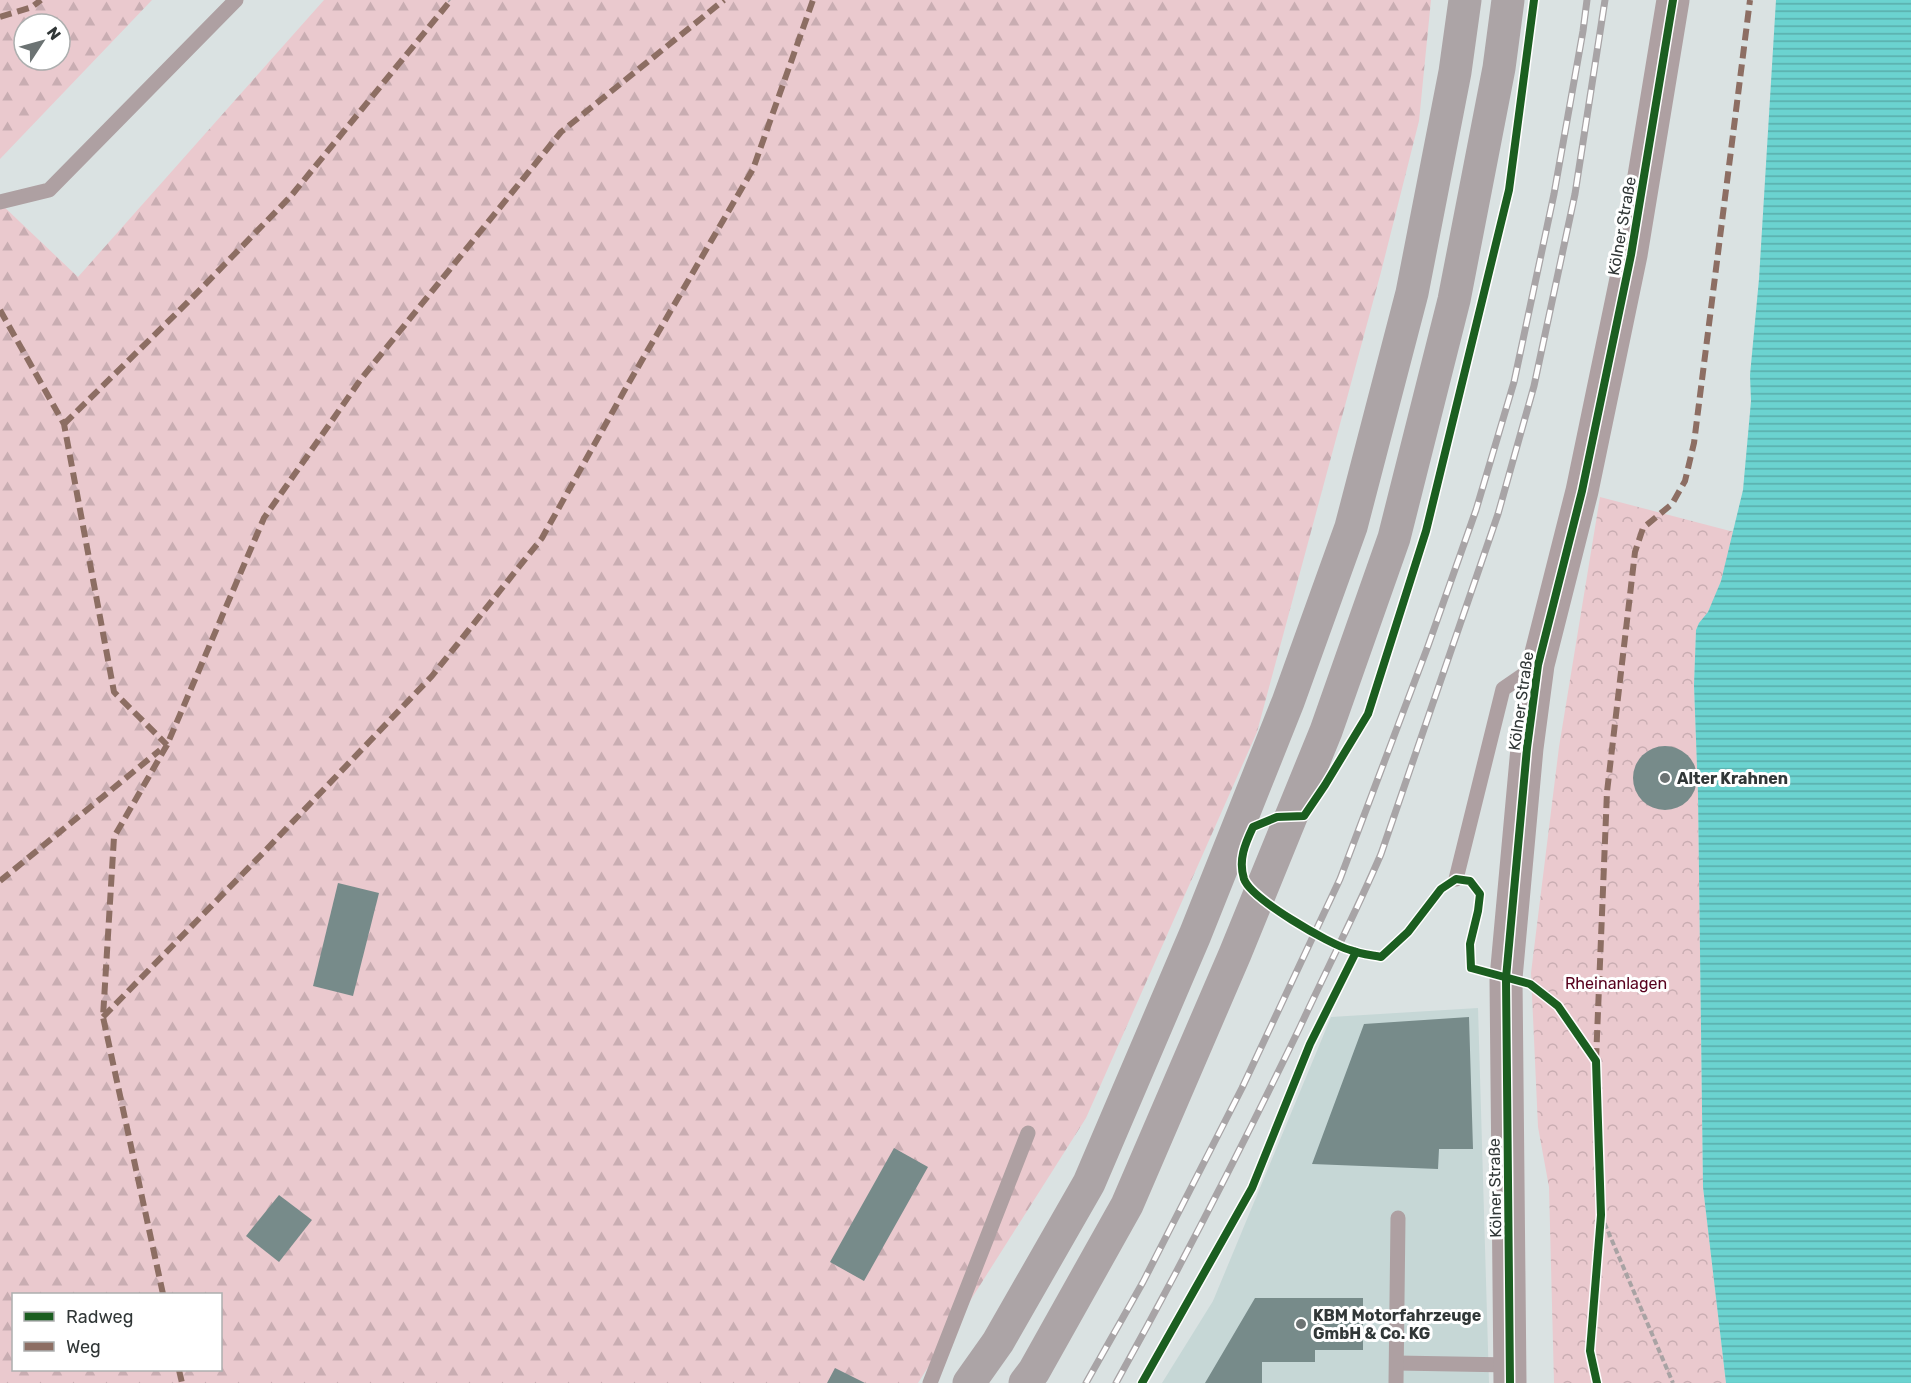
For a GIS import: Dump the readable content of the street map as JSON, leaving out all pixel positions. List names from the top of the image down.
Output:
{
  "streets": {
    "street": ["Kölner Straße"]
  },
  "parks": ["Rheinanlagen"],
  "places": ["Alter Krahnen", "KBM Motorfahrzeuge GmbH & Co. KG"],
  "legend": ["Radweg", "Weg"],
  "north": "top right"
}
